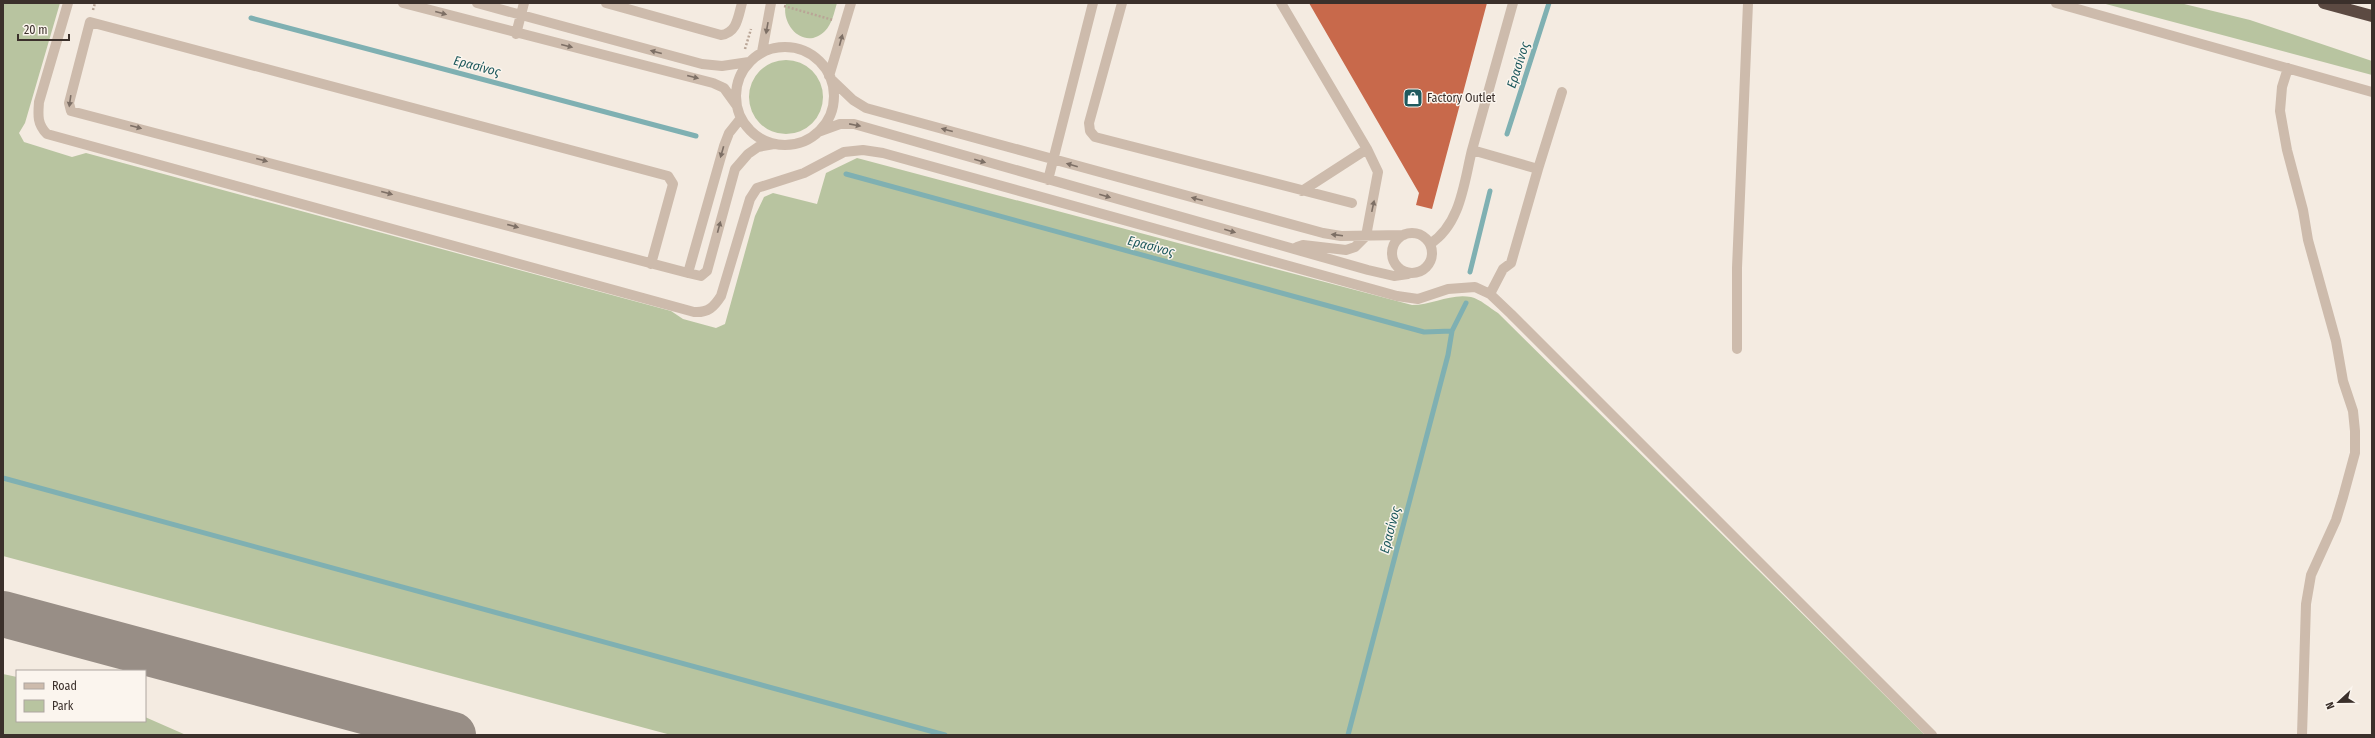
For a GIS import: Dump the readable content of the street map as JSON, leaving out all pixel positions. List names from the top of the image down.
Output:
{
  "water": ["Ερασίνος"],
  "places": {
    "shop": ["Factory Outlet"]
  },
  "legend": ["Road", "Park"],
  "scale_bar": "20 m",
  "north": "left"
}
